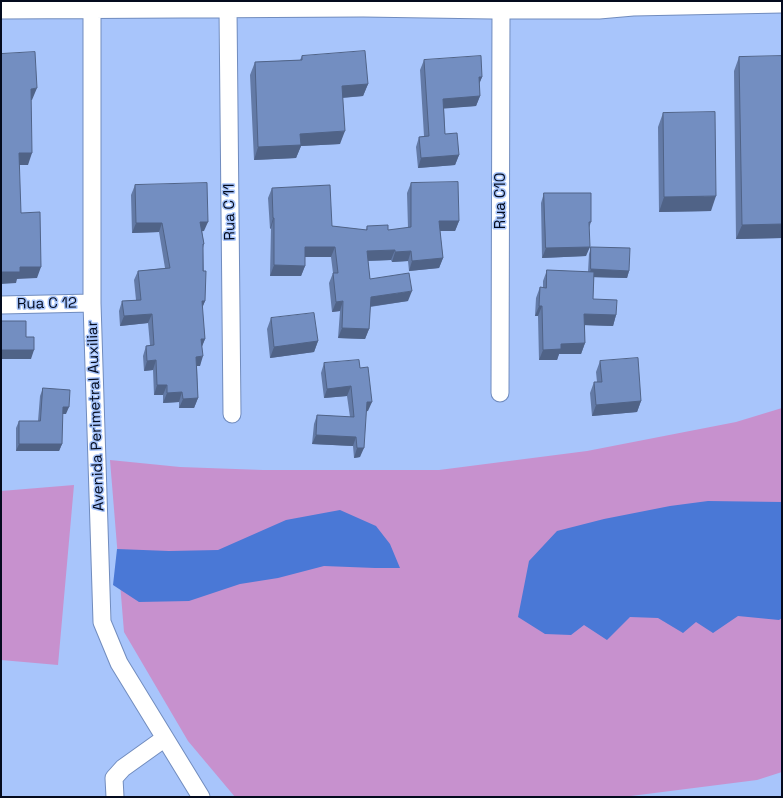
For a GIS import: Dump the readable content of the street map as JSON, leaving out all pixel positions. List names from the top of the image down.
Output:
{
  "streets": {
    "street": [
      "Rua C10",
      "Rua C 11",
      "Rua C 12",
      "Avenida Perimetral Auxiliar"
    ]
  },
  "crossings": [
    ["Rua C 12", "Avenida Perimetral Auxiliar"]
  ]
}
